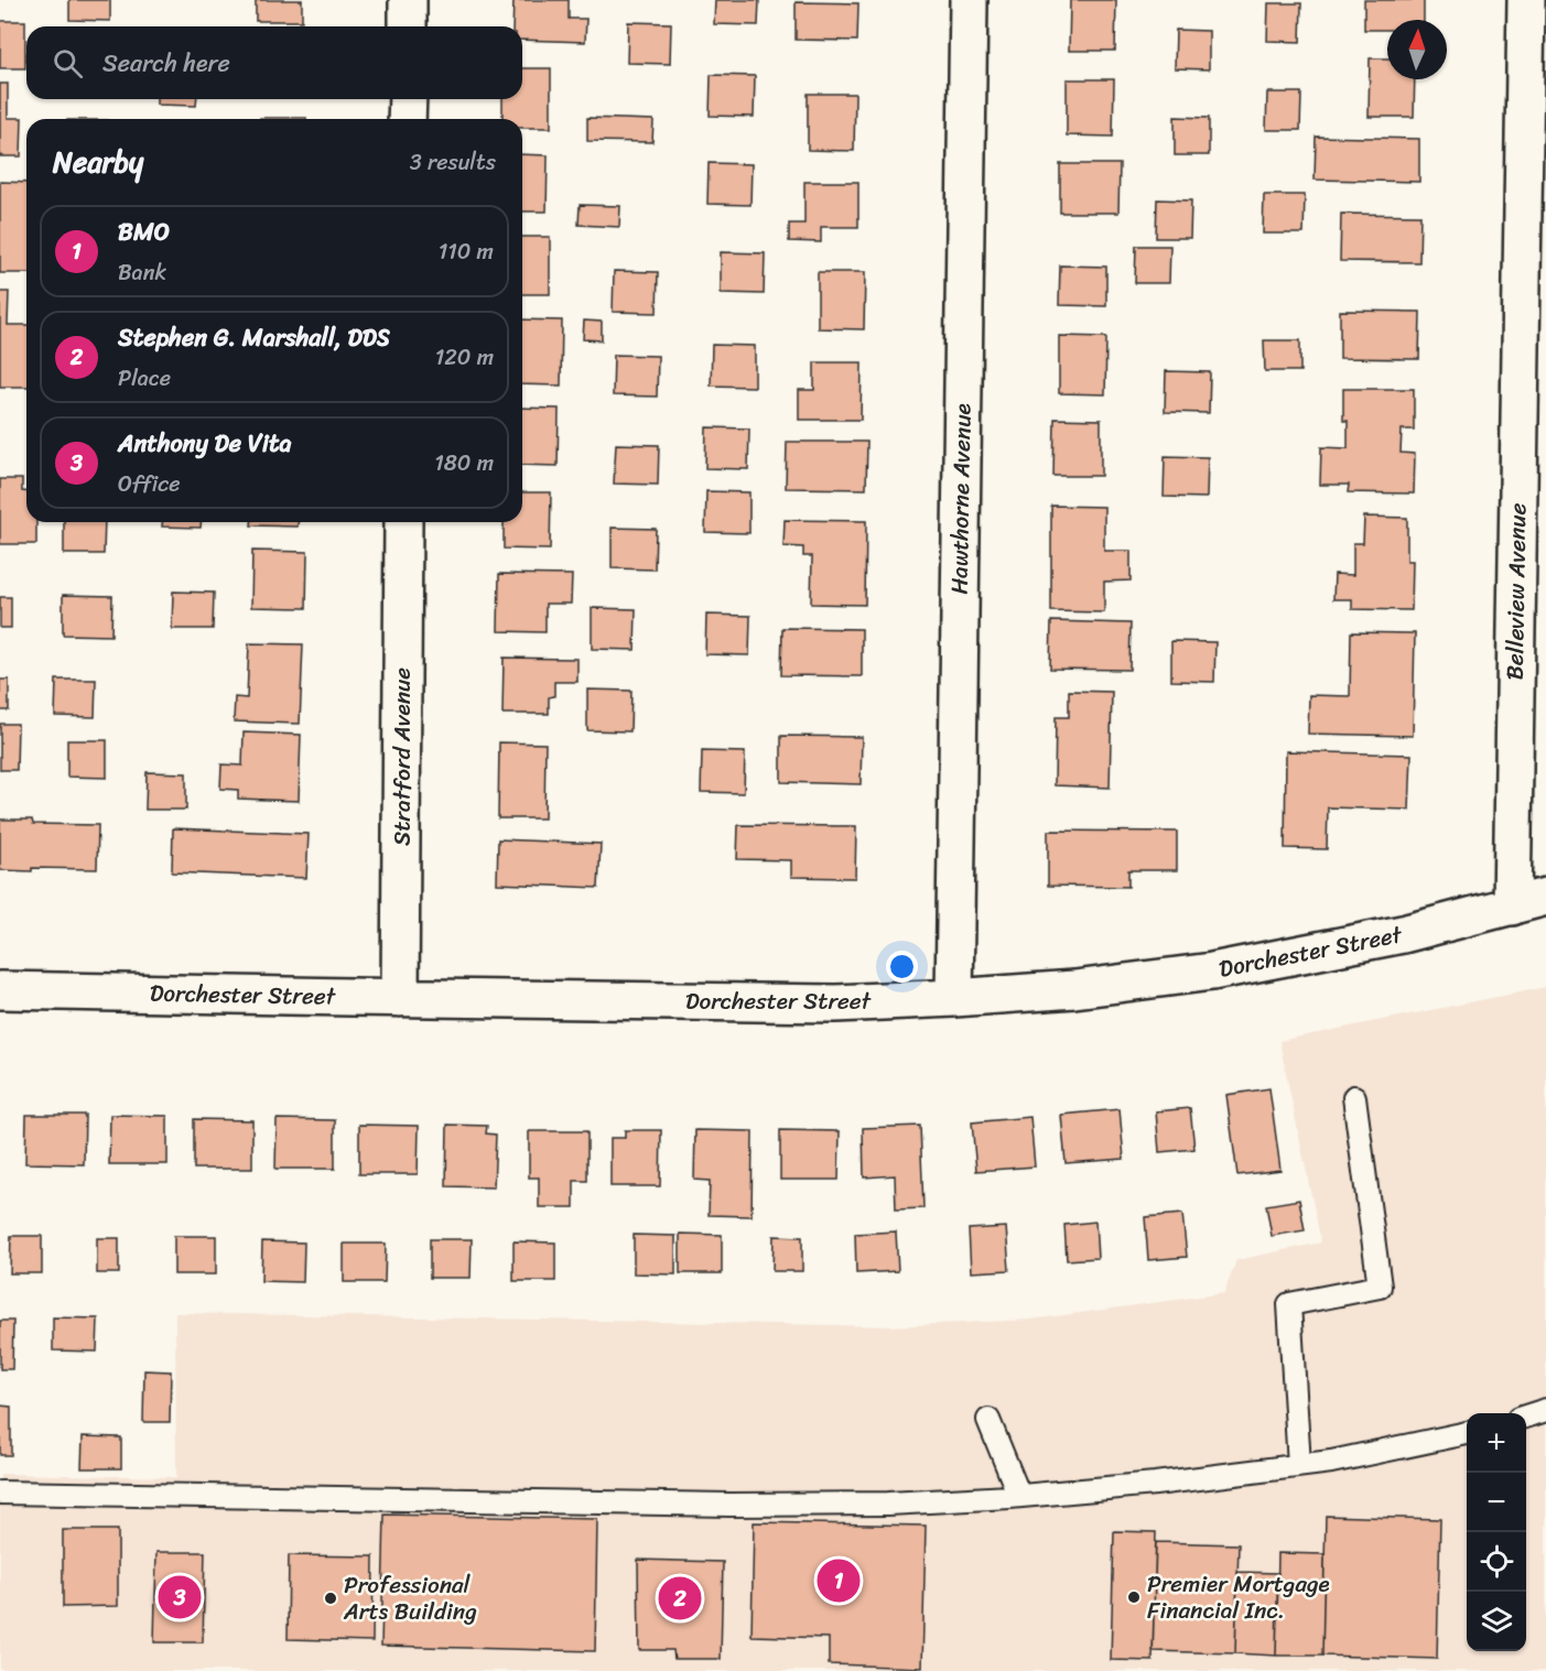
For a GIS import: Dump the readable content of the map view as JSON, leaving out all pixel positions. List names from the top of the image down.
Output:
{
  "streets": {
    "street": [
      "Hawthorne Avenue",
      "Belleview Avenue",
      "Stratford Avenue",
      "Dorchester Street"
    ]
  },
  "crossings": [
    ["Hawthorne Avenue", "Dorchester Street"],
    ["Belleview Avenue", "Dorchester Street"],
    ["Stratford Avenue", "Dorchester Street"]
  ],
  "places": ["Premier Mortgage Financial Inc.", "Professional Arts Building"],
  "north": "top",
  "page": {
    "search": "Search here",
    "heading": ["Nearby", "3 results"],
    "list": [
      {
        "mark": "1",
        "name": "BMO",
        "note": "Bank",
        "value": "110 m"
      },
      {
        "mark": "2",
        "name": "Stephen G. Marshall, DDS",
        "note": "Place",
        "value": "120 m"
      },
      {
        "mark": "3",
        "name": "Anthony De Vita",
        "note": "Office",
        "value": "180 m"
      }
    ],
    "map_buttons": ["+", "−"],
    "pins": ["1", "3", "2"]
  }
}
